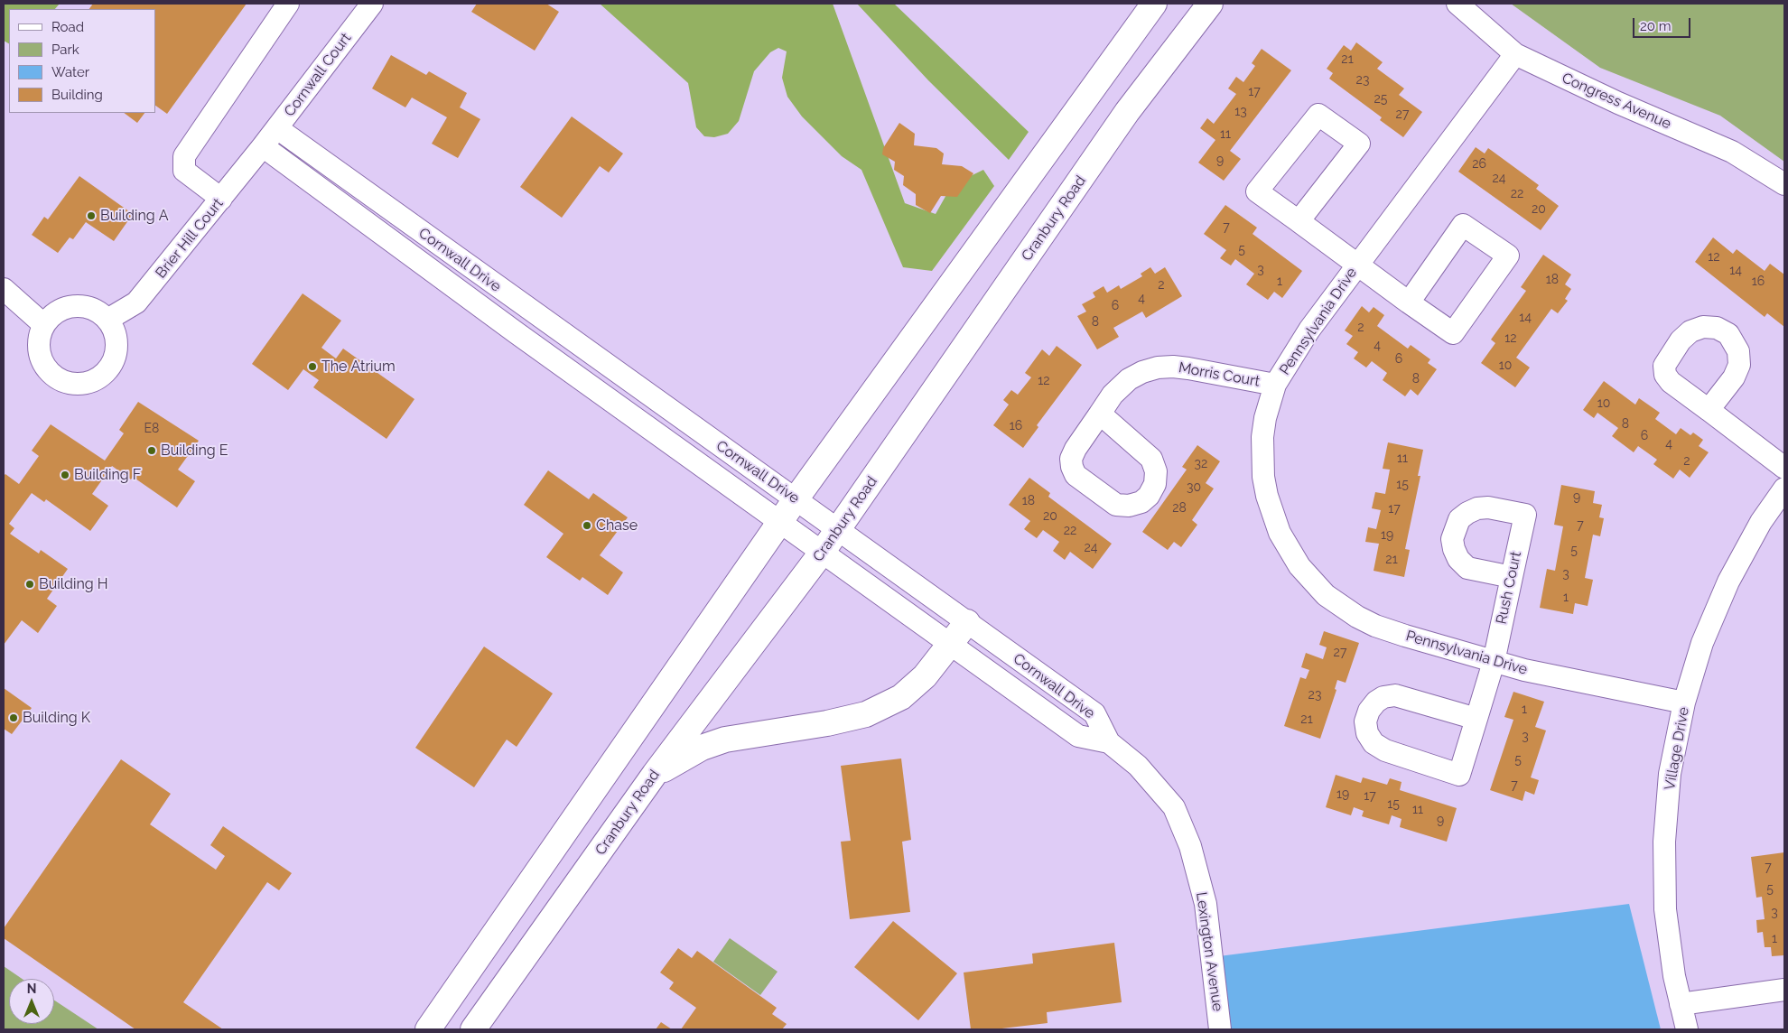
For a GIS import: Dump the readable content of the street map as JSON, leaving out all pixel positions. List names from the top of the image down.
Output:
{
  "streets": {
    "main road": ["Cranbury Road"],
    "street": [
      "Cornwall Court",
      "Congress Avenue",
      "Brier Hill Court",
      "Cornwall Drive",
      "Pennsylvania Drive",
      "Morris Court",
      "Rush Court",
      "Village Drive",
      "Lexington Avenue"
    ]
  },
  "crossings": [
    ["Cornwall Court", "Brier Hill Court"],
    ["Cornwall Court", "Cornwall Drive"],
    ["Congress Avenue", "Pennsylvania Drive"],
    ["Cranbury Road", "Cornwall Drive"],
    ["Brier Hill Court", "Cornwall Drive"],
    ["Cornwall Drive", "Lexington Avenue"],
    ["Pennsylvania Drive", "Morris Court"],
    ["Pennsylvania Drive", "Rush Court"],
    ["Pennsylvania Drive", "Village Drive"]
  ],
  "places": [
    "Building A",
    "The Atrium",
    "Building E",
    "Building F",
    "Chase",
    "Building H",
    "Building K"
  ],
  "house_numbers": [
    "21",
    "23",
    "17",
    "25",
    "13",
    "27",
    "11",
    "9",
    "26",
    "24",
    "22",
    "20",
    "7",
    "5",
    "12",
    "3",
    "14",
    "18",
    "1",
    "16",
    "2",
    "4",
    "6",
    "14",
    "8",
    "2",
    "12",
    "4",
    "6",
    "10",
    "8",
    "12",
    "10",
    "8",
    "16",
    "E8",
    "6",
    "4",
    "11",
    "2",
    "32",
    "15",
    "30",
    "9",
    "18",
    "28",
    "17",
    "20",
    "7",
    "22",
    "19",
    "24",
    "5",
    "21",
    "3",
    "1",
    "27",
    "23",
    "1",
    "21",
    "3",
    "5",
    "7",
    "19",
    "17",
    "15",
    "11",
    "9",
    "7",
    "5",
    "3",
    "1"
  ],
  "legend": [
    "Road",
    "Park",
    "Water",
    "Building"
  ],
  "scale_bar": "20 m",
  "north": "top"
}
